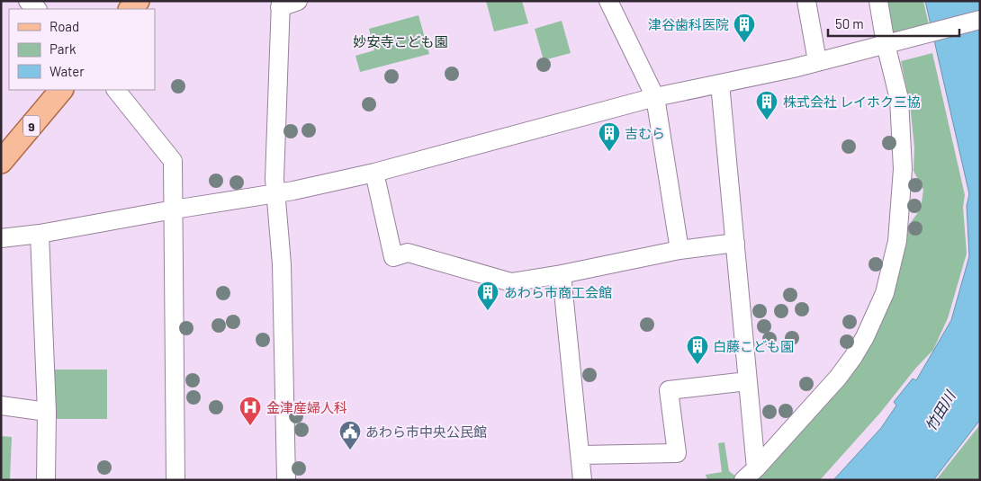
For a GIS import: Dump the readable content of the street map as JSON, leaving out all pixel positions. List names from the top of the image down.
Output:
{
  "streets": {
    "main road": ["9"]
  },
  "water": ["竹田川"],
  "parks": ["妙安寺こども園"],
  "places": {
    "building": [
      "津谷歯科医院",
      "株式会社 レイホク三協",
      "吉むら",
      "あわら市商工会館",
      "白藤こども園"
    ],
    "hospital": ["金津産婦人科"],
    "public building": ["あわら市中央公民館"]
  },
  "legend": ["Road", "Park", "Water"],
  "scale_bar": "50 m"
}
